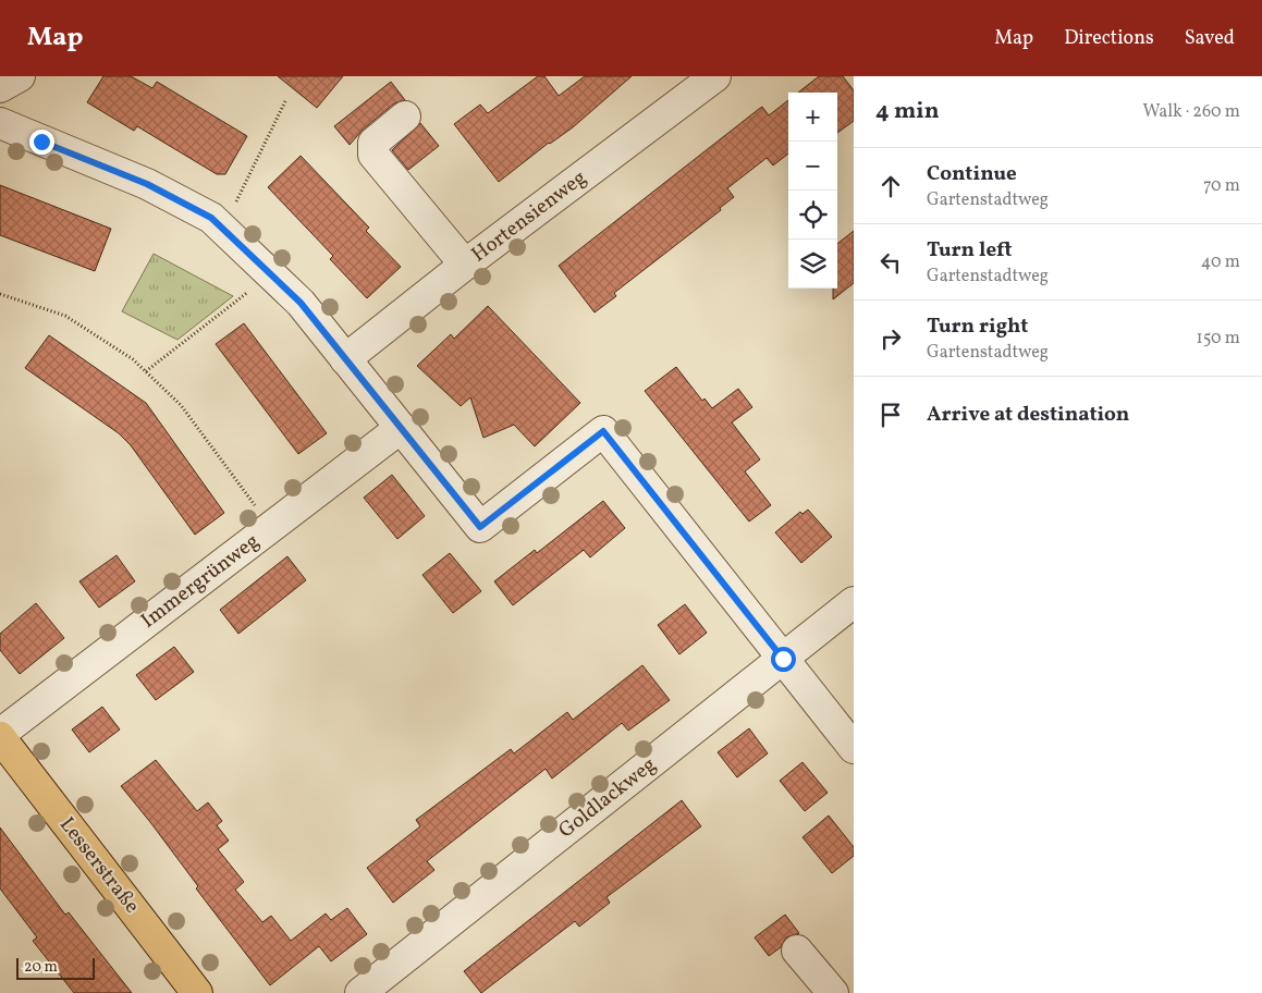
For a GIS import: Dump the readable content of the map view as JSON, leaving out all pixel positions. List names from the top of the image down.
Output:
{
  "streets": {
    "main road": ["Lesserstraße"],
    "street": ["Hortensienweg", "Immergrünweg", "Goldlackweg"]
  },
  "crossings": [
    ["Immergrünweg", "Lesserstraße"]
  ],
  "scale_bar": "20 m",
  "page": {
    "header": "Map",
    "nav": ["Map", "Directions", "Saved"],
    "heading": ["4 min", "Walk · 260 m"],
    "map_buttons": ["+", "−"],
    "list": [
      ["Continue", "Gartenstadtweg", "70 m"],
      ["Turn left", "Gartenstadtweg", "40 m"],
      ["Turn right", "Gartenstadtweg", "150 m"],
      "Arrive at destination"
    ],
    "scale": "20 m"
  }
}
